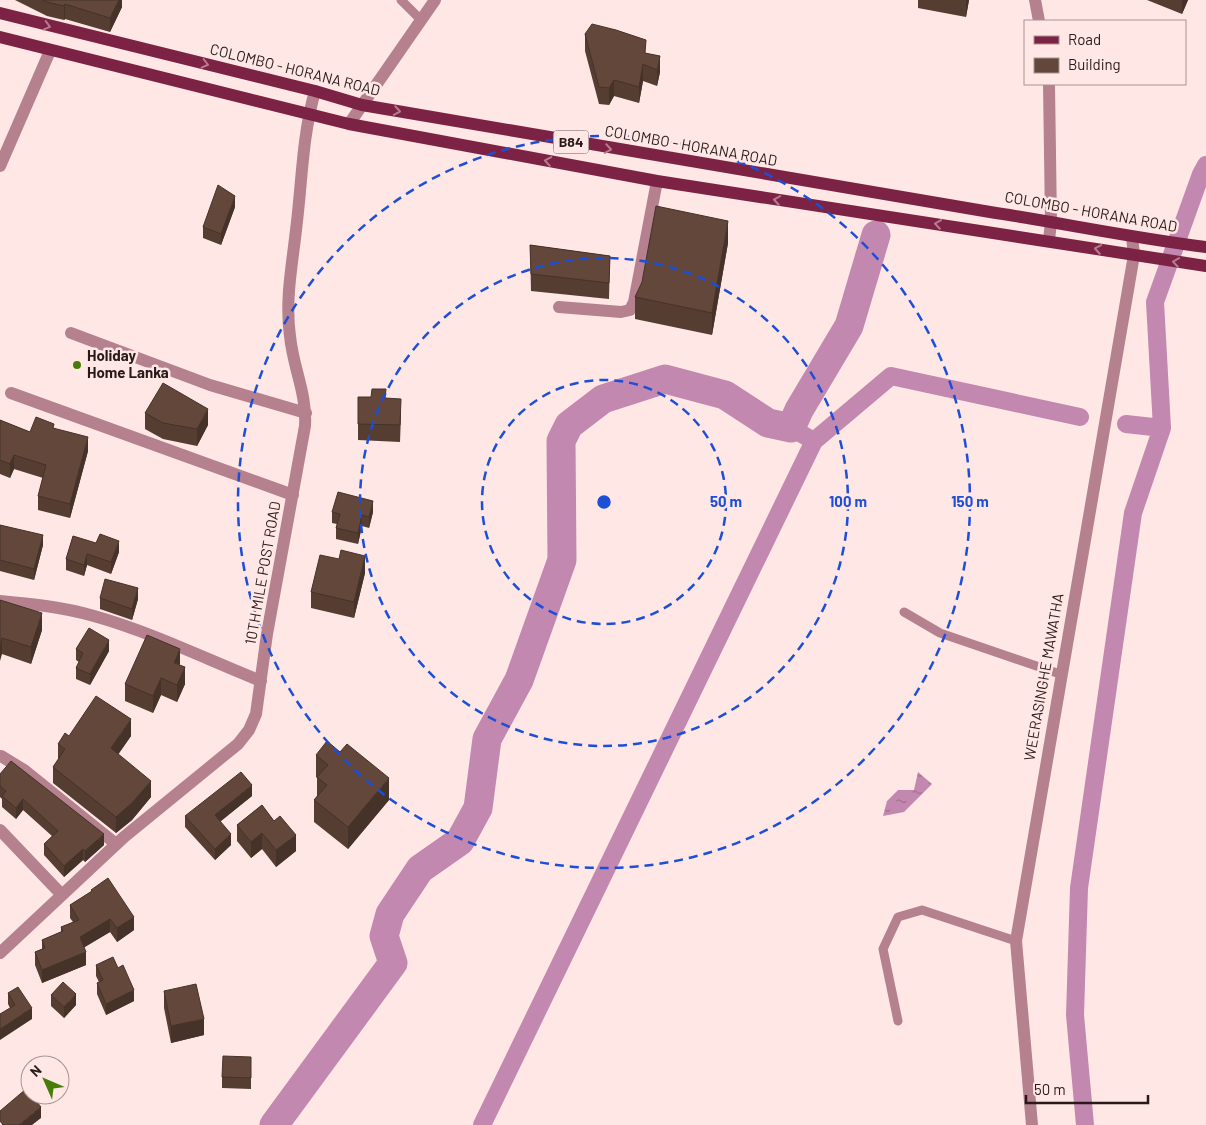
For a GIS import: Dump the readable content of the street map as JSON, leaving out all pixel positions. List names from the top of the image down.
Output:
{
  "streets": {
    "main road": ["COLOMBO - HORANA ROAD", "B84"],
    "street": ["10TH MILE POST ROAD", "WEERASINGHE MAWATHA"]
  },
  "crossings": [
    ["COLOMBO - HORANA ROAD", "10TH MILE POST ROAD"],
    ["COLOMBO - HORANA ROAD", "WEERASINGHE MAWATHA"],
    ["B84", "10TH MILE POST ROAD"],
    ["B84", "WEERASINGHE MAWATHA"]
  ],
  "places": ["Holiday Home Lanka"],
  "legend": ["Road", "Building"],
  "scale_bar": "50 m",
  "north": "top left",
  "rings": ["50 m", "100 m", "150 m"]
}
